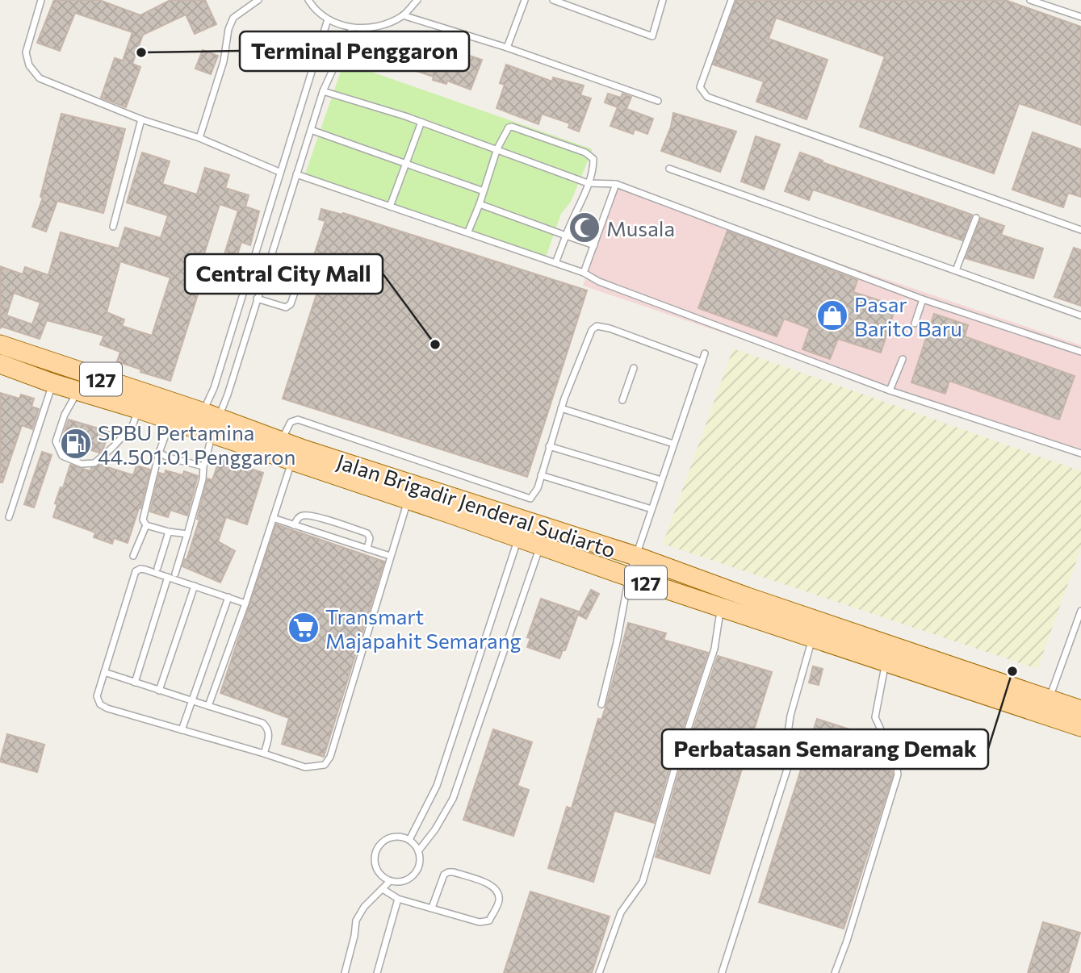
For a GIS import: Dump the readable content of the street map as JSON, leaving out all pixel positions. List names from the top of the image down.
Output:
{
  "streets": {
    "main road": ["127", "Jalan Brigadir Jenderal Sudiarto"]
  },
  "places": {
    "other": ["Terminal Penggaron", "Central City Mall", "Perbatasan Semarang Demak"],
    "mosque": ["Musala"],
    "shop": ["Pasar Barito Baru"],
    "fuel station": ["SPBU Pertamina 44.501.01 Penggaron"],
    "supermarket": ["Transmart Majapahit Semarang"]
  }
}
